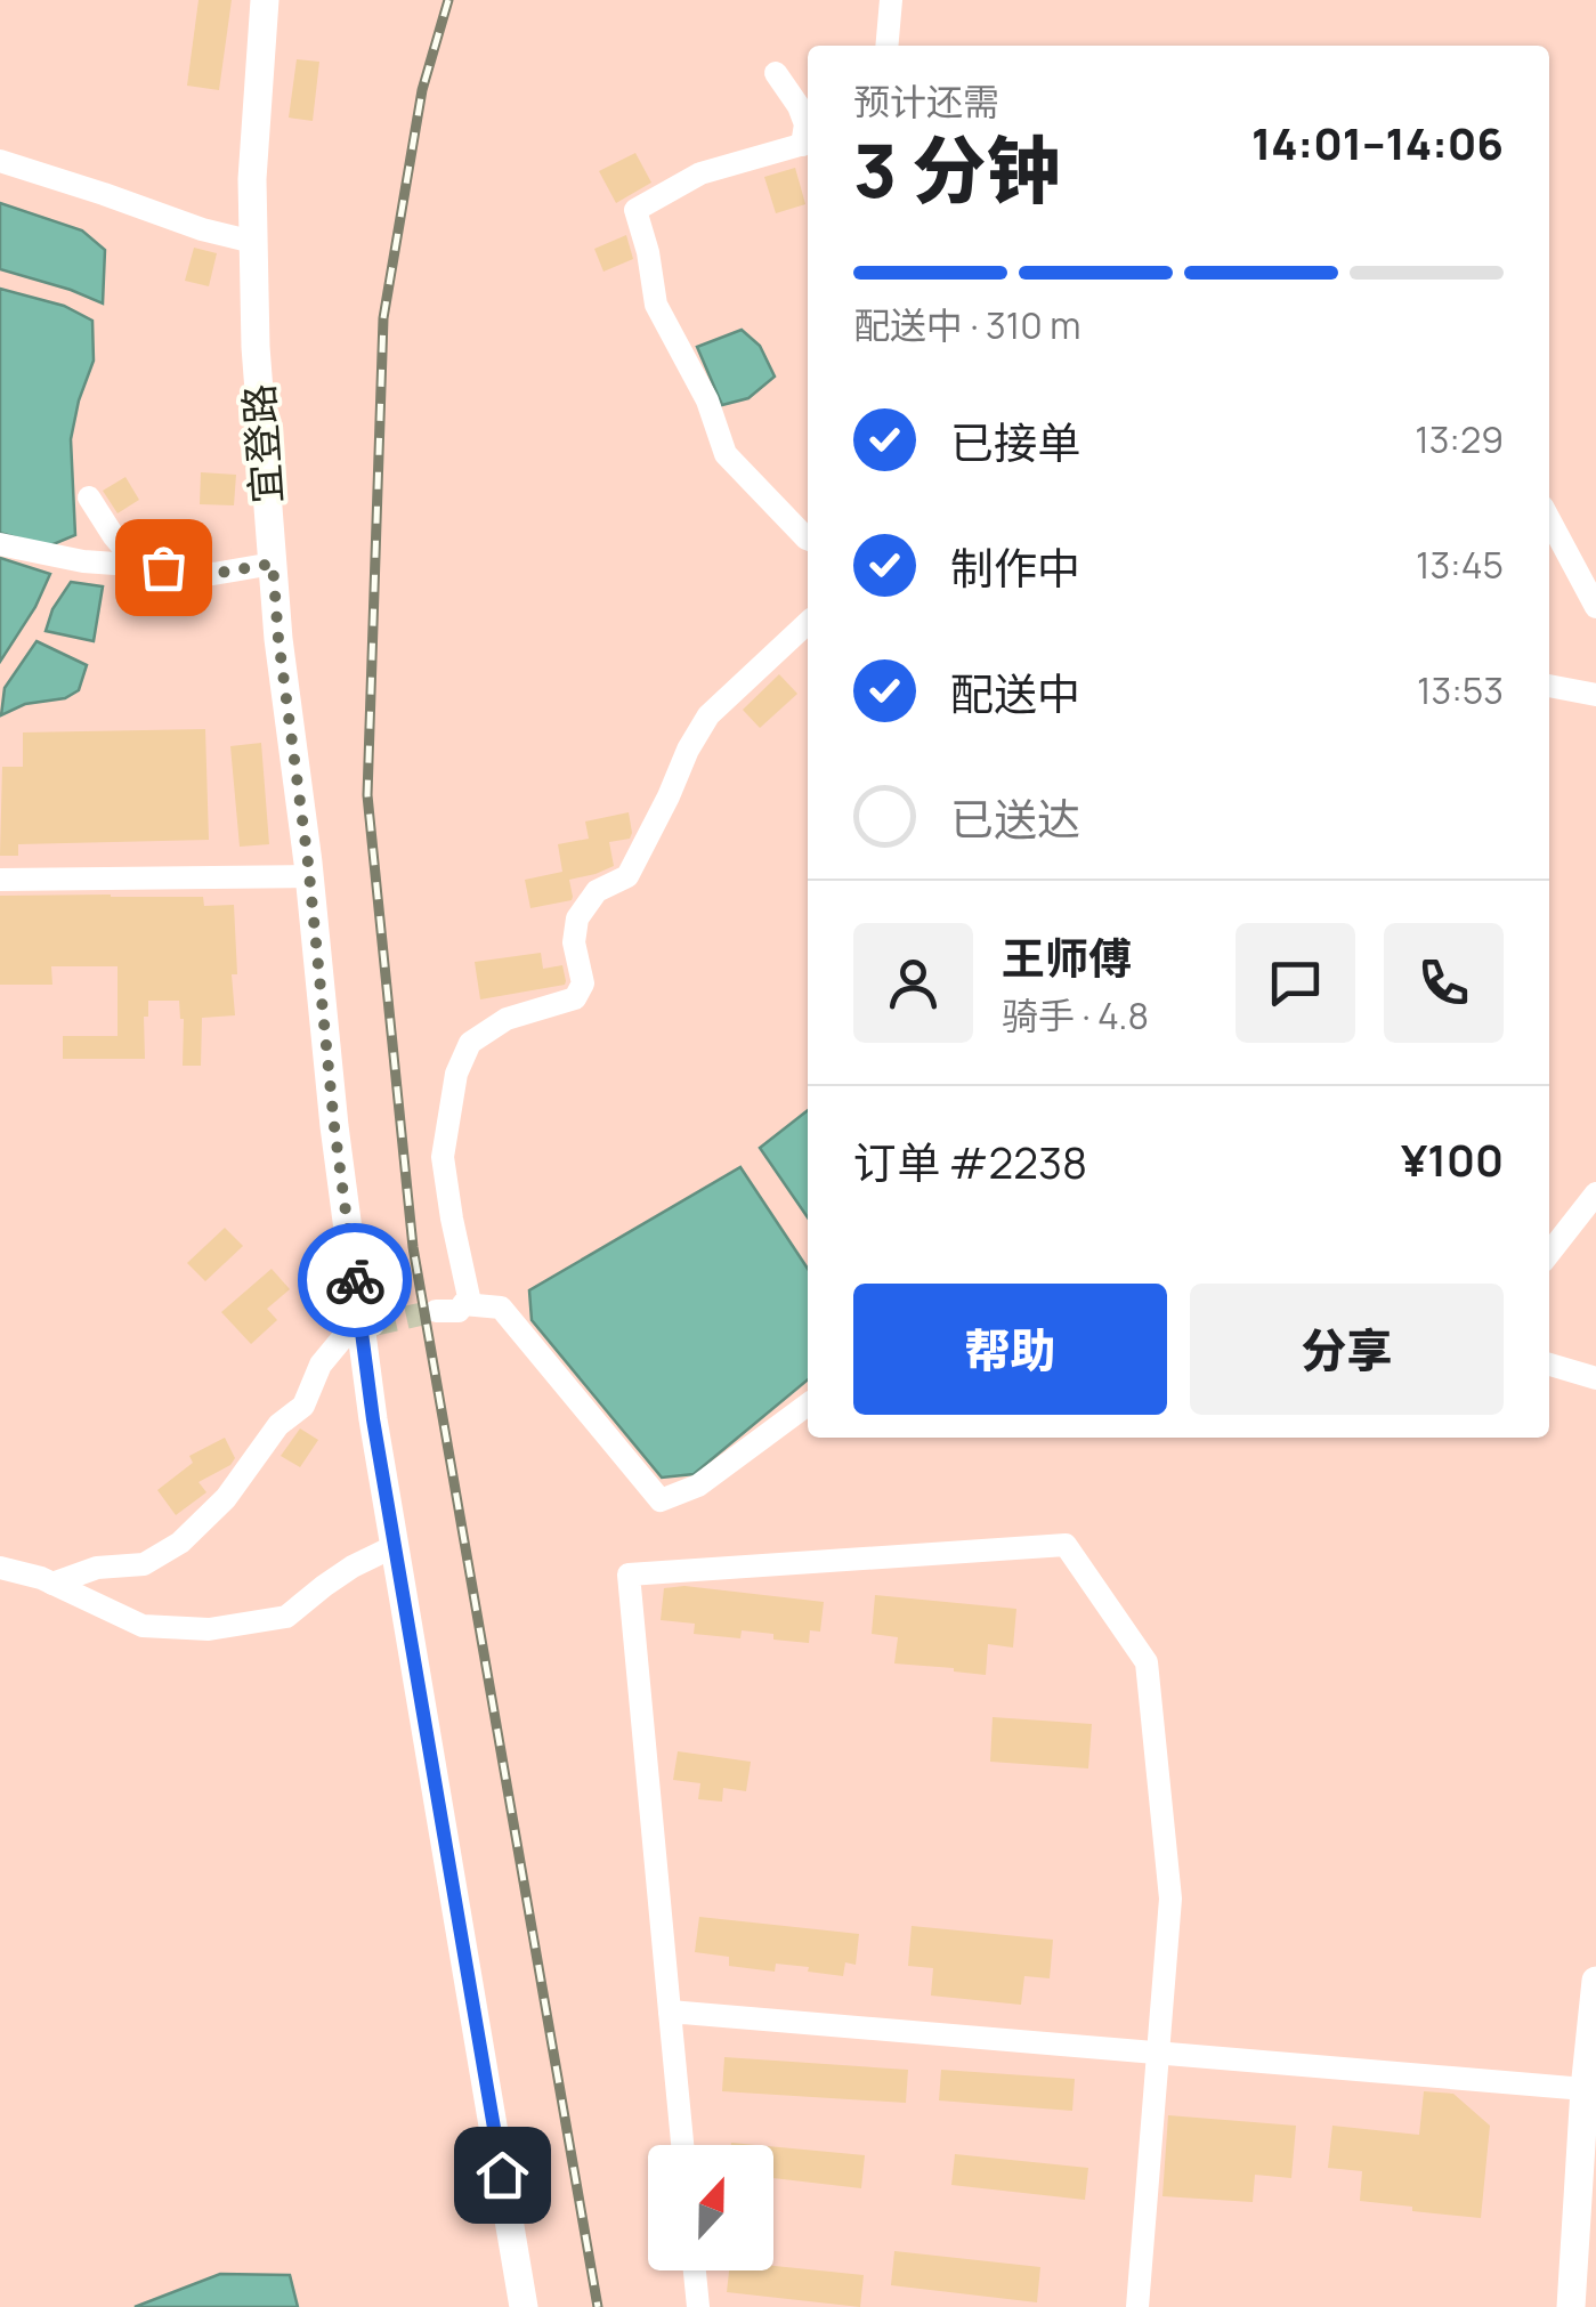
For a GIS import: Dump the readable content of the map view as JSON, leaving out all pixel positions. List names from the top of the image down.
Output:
{
  "streets": {
    "street": ["宜登路"]
  },
  "north": "top",
  "page": {
    "heading": ["3 分钟", "预计还需", "14:01–14:06"],
    "panel": [
      "王师傅",
      "骑手 · 4.8",
      "订单 #2238",
      "¥100"
    ],
    "bar": "配送中 · 310 m",
    "list": [
      ["已接单", "13:29"],
      ["制作中", "13:45"],
      ["配送中", "13:53"],
      "已送达"
    ],
    "buttons": ["帮助", "分享"]
  }
}
